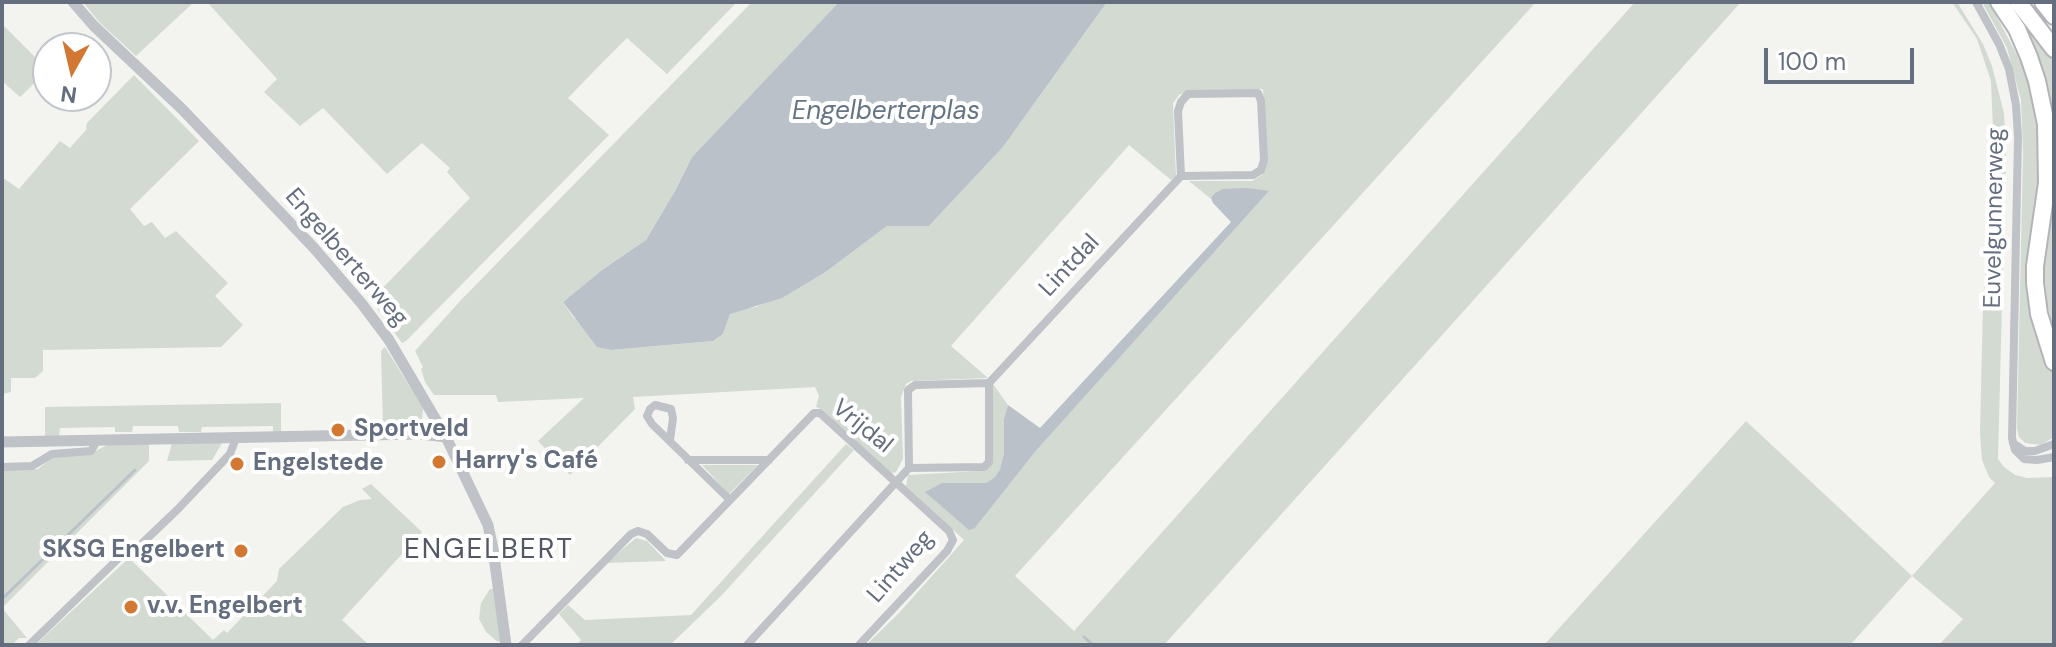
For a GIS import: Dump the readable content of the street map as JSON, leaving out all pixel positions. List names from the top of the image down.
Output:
{
  "streets": {
    "street": [
      "Euvelgunnerweg",
      "Engelberterweg",
      "Lintdal",
      "Vrijdal",
      "Lintweg"
    ]
  },
  "crossings": [
    ["Vrijdal", "Lintweg"]
  ],
  "districts": ["ENGELBERT"],
  "water": ["Engelberterplas"],
  "places": [
    "Sportveld",
    "Harry's Café",
    "Engelstede",
    "SKSG Engelbert",
    "v.v. Engelbert"
  ],
  "scale_bar": "100 m",
  "north": "bottom"
}
